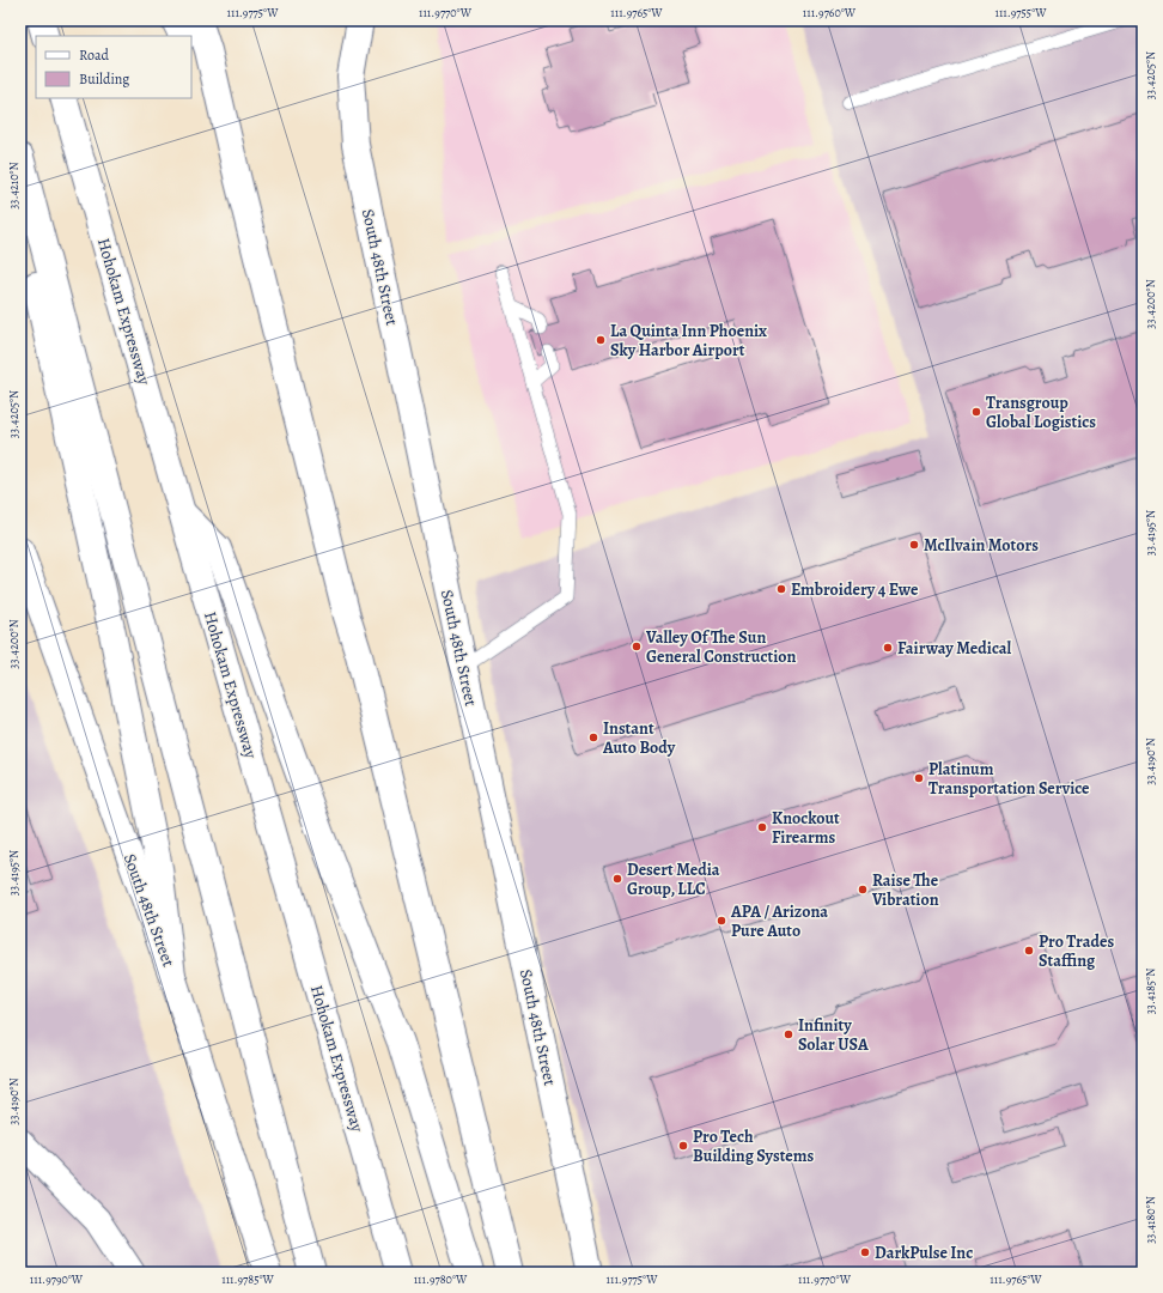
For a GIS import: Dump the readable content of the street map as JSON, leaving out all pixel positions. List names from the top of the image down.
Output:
{
  "streets": {
    "main road": ["South 48th Street", "Hohokam Expressway"]
  },
  "places": [
    "La Quinta Inn Phoenix Sky Harbor Airport",
    "Transgroup Global Logistics",
    "McIlvain Motors",
    "Embroidery 4 Ewe",
    "Valley Of The Sun General Construction",
    "Fairway Medical",
    "Instant Auto Body",
    "Platinum Transportation Service",
    "Knockout Firearms",
    "Desert Media Group, LLC",
    "Raise The Vibration",
    "APA / Arizona Pure Auto",
    "Pro Trades Staffing",
    "Infinity Solar USA",
    "Pro Tech Building Systems",
    "DarkPulse Inc"
  ],
  "legend": ["Road", "Building"],
  "coordinates": [
    "111.9775°W",
    "111.9770°W",
    "111.9765°W",
    "111.9760°W",
    "111.9755°W",
    "33.4205°N",
    "33.4210°N",
    "33.4200°N",
    "33.4195°N",
    "33.4190°N",
    "33.4185°N",
    "33.4180°N",
    "111.9790°W",
    "111.9785°W",
    "111.9780°W"
  ]
}
